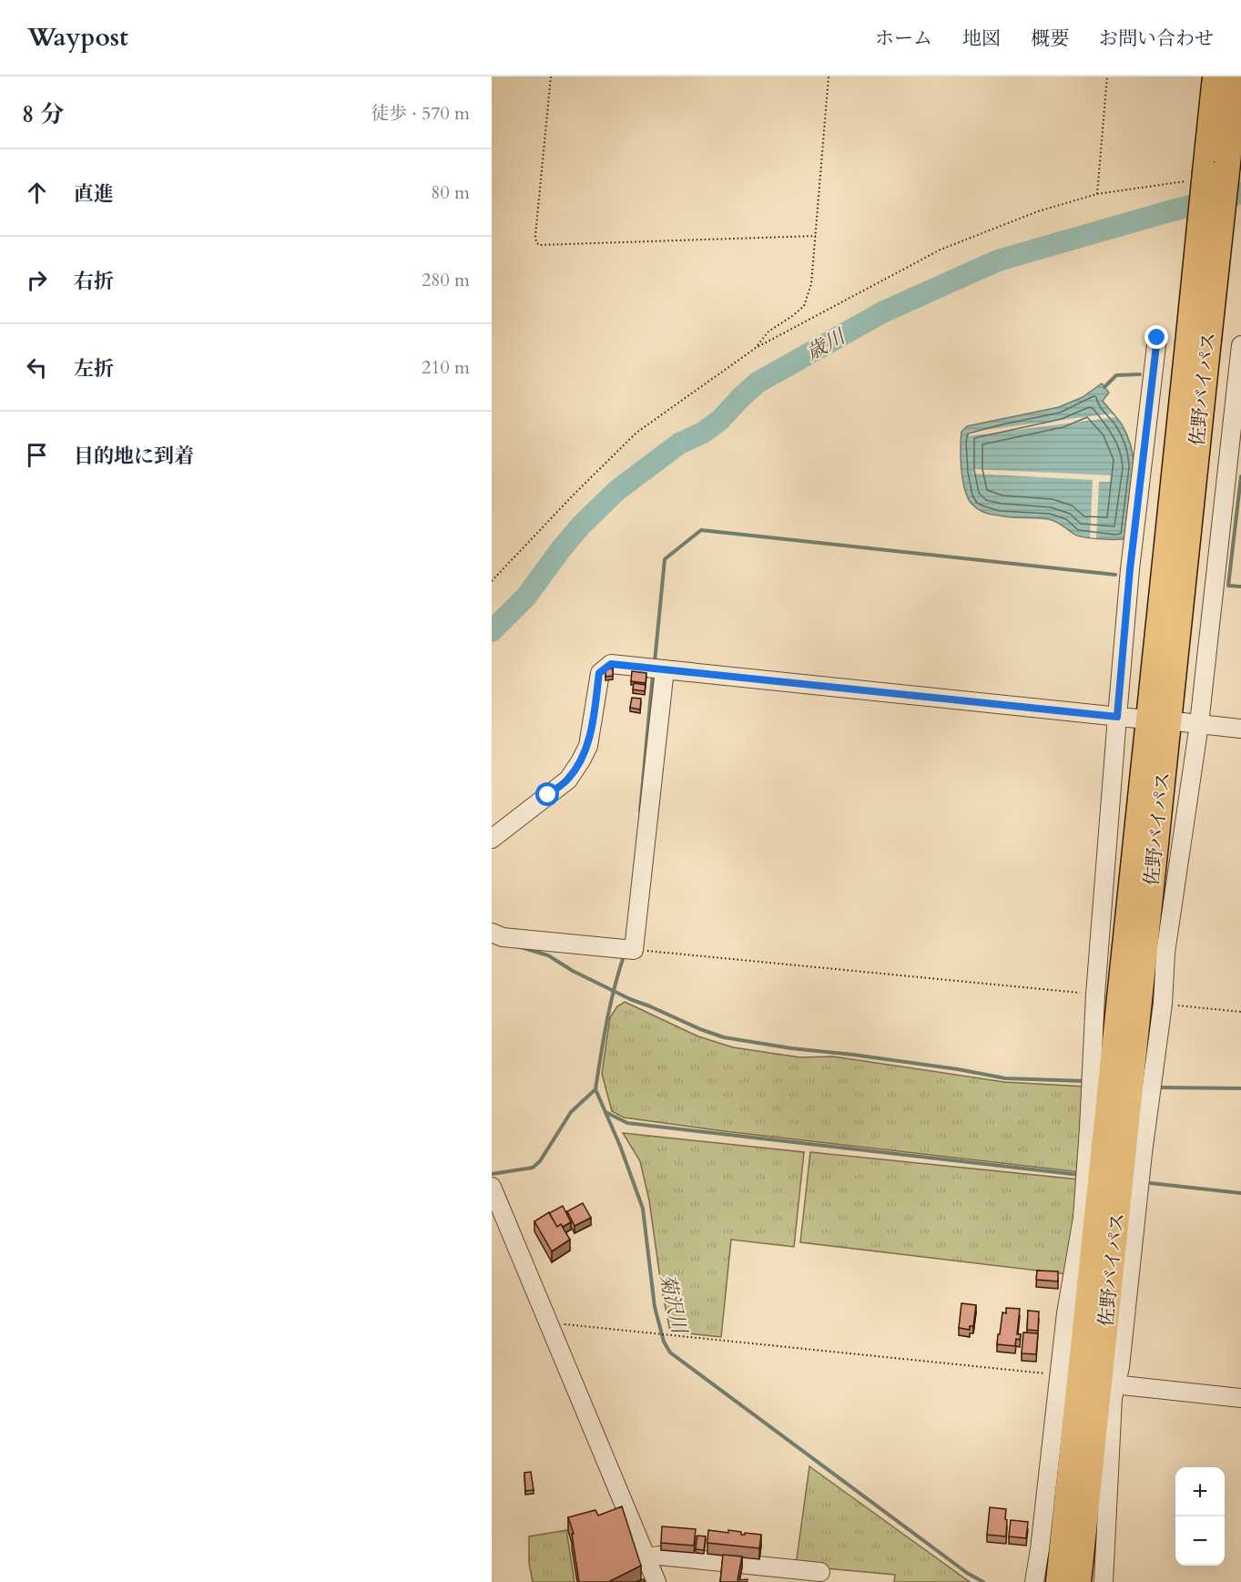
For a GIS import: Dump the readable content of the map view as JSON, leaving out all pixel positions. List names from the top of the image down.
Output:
{
  "streets": {
    "highway": ["佐野バイパス"]
  },
  "water": ["歳川", "菊沢川"],
  "page": {
    "header": "Waypost",
    "nav": [
      "ホーム",
      "地図",
      "概要",
      "お問い合わせ"
    ],
    "heading": ["8 分", "徒歩 · 570 m"],
    "list": [
      ["直進", "80 m"],
      ["右折", "280 m"],
      ["左折", "210 m"],
      "目的地に到着"
    ],
    "map_buttons": ["+", "−"]
  }
}
